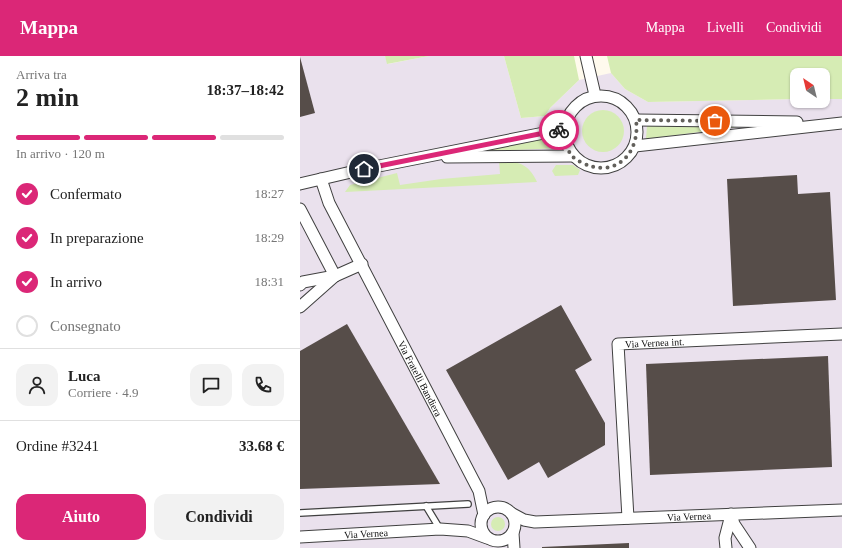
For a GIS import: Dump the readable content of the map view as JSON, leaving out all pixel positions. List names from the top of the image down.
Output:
{
  "streets": {
    "street": ["Via Vernea int.", "Via Fratelli Bandiera", "Via Vernea"]
  },
  "crossings": [
    ["Via Vernea int.", "Via Vernea"]
  ],
  "north": "top left",
  "page": {
    "header": "Mappa",
    "nav": ["Mappa", "Livelli", "Condividi"],
    "heading": ["2 min", "Arriva tra", "18:37–18:42"],
    "panel": [
      "Luca",
      "Corriere · 4.9",
      "Ordine #3241",
      "33.68 €"
    ],
    "bar": "In arrivo · 120 m",
    "list": [
      ["Confermato", "18:27"],
      ["In preparazione", "18:29"],
      ["In arrivo", "18:31"],
      "Consegnato"
    ],
    "buttons": ["Aiuto", "Condividi"]
  }
}
